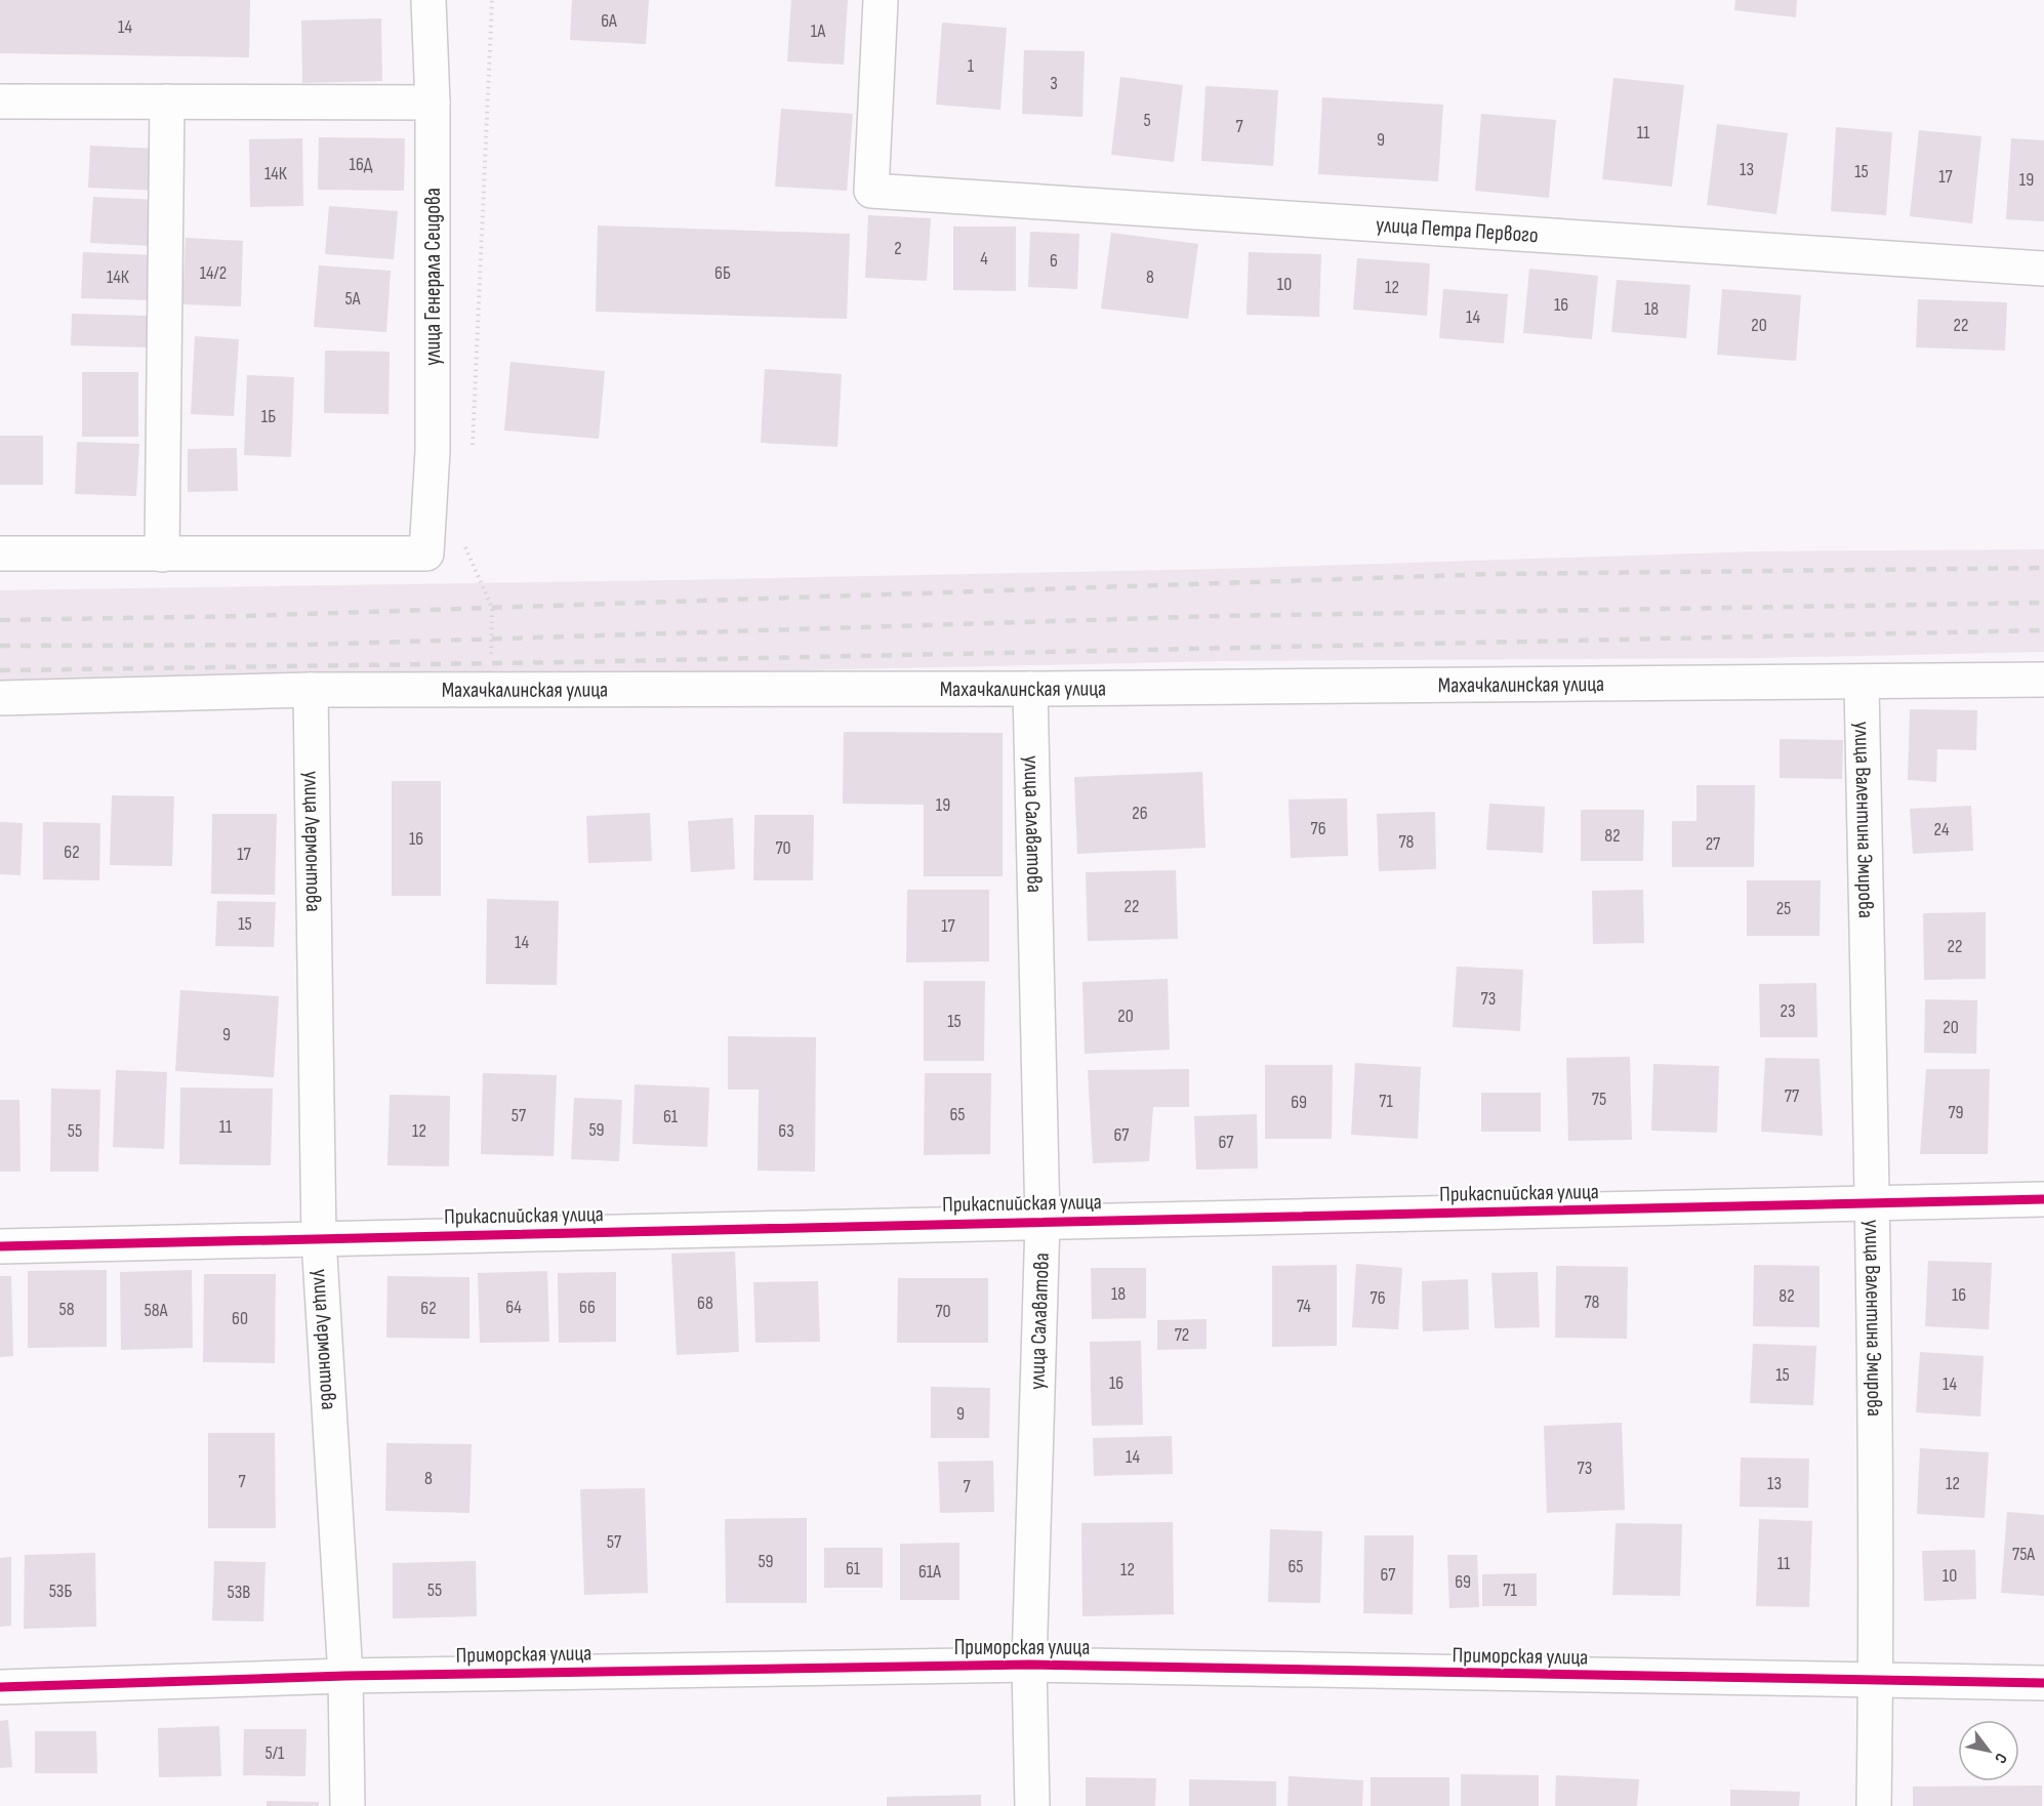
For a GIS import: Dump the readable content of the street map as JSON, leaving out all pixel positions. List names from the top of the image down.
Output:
{
  "streets": {
    "street": [
      "улица Петра Первого",
      "улица Генерала Сеидова",
      "Махачкалинская улица",
      "улица Валентина Эмирова",
      "улица Салаватова",
      "улица Лермонтова",
      "Прикаспийская улица",
      "Приморская улица"
    ]
  },
  "crossings": [
    ["Махачкалинская улица", "улица Валентина Эмирова"],
    ["Махачкалинская улица", "улица Салаватова"],
    ["Махачкалинская улица", "улица Лермонтова"],
    ["улица Валентина Эмирова", "Прикаспийская улица"],
    ["улица Валентина Эмирова", "Приморская улица"],
    ["улица Салаватова", "Прикаспийская улица"],
    ["улица Салаватова", "Приморская улица"],
    ["улица Лермонтова", "Прикаспийская улица"],
    ["улица Лермонтова", "Приморская улица"]
  ],
  "house_numbers": [
    "6А",
    "14",
    "1А",
    "1",
    "3",
    "5",
    "7",
    "11",
    "9",
    "16Д",
    "13",
    "15",
    "14К",
    "17",
    "19",
    "2",
    "4",
    "6",
    "14/2",
    "6Б",
    "14К",
    "8",
    "10",
    "12",
    "5А",
    "16",
    "18",
    "14",
    "20",
    "22",
    "1Б",
    "19",
    "26",
    "76",
    "24",
    "82",
    "16",
    "78",
    "27",
    "70",
    "62",
    "17",
    "22",
    "25",
    "15",
    "17",
    "14",
    "22",
    "73",
    "23",
    "20",
    "15",
    "20",
    "9",
    "77",
    "75",
    "71",
    "69",
    "79",
    "65",
    "57",
    "61",
    "11",
    "59",
    "55",
    "12",
    "63",
    "67",
    "67",
    "18",
    "16",
    "82",
    "76",
    "78",
    "68",
    "74",
    "64",
    "66",
    "62",
    "58",
    "58А",
    "70",
    "60",
    "72",
    "15",
    "16",
    "14",
    "9",
    "14",
    "73",
    "8",
    "7",
    "13",
    "12",
    "7",
    "57",
    "75А",
    "59",
    "11",
    "65",
    "61",
    "12",
    "61А",
    "67",
    "10",
    "69",
    "55",
    "71",
    "53Б",
    "53В",
    "5/1"
  ],
  "north": "bottom right"
}
